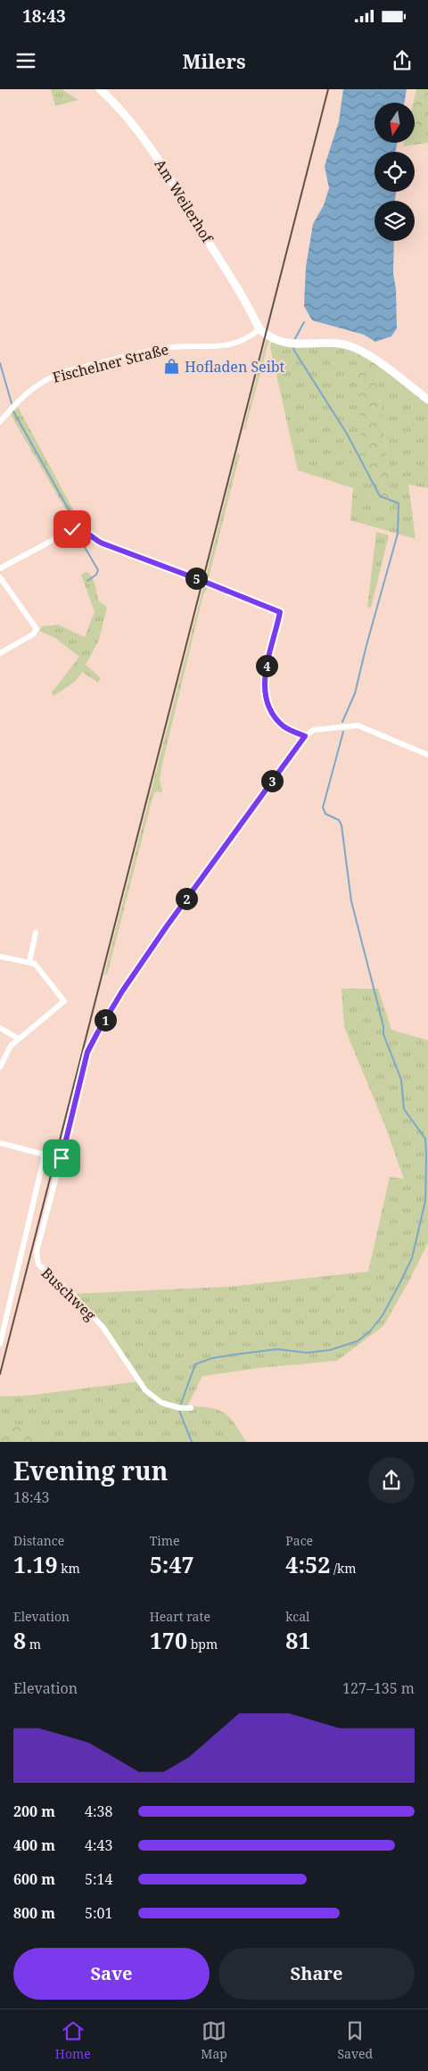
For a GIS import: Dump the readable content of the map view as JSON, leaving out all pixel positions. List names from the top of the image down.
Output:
{
  "streets": {
    "street": ["Am Weilerhof", "Fischelner Straße", "Buschweg"]
  },
  "crossings": [
    ["Am Weilerhof", "Fischelner Straße"]
  ],
  "places": {
    "shop": ["Hofladen Seibt"]
  },
  "north": "bottom",
  "page": {
    "status": "18:43",
    "header": "Milers",
    "pins": [
      "5",
      "4",
      "3",
      "2",
      "1"
    ],
    "heading": ["Evening run", "18:43"],
    "stats": [
      ["Distance", "1.19 km"],
      ["Time", "5:47"],
      ["Pace", "4:52 /km"],
      ["Elevation", "8 m"],
      ["Heart rate", "170 bpm"],
      ["kcal", "81"]
    ],
    "chart": ["Elevation", "127–135 m"],
    "list": [
      {
        "name": "200 m",
        "note": "4:38"
      },
      {
        "name": "400 m",
        "note": "4:43"
      },
      {
        "name": "600 m",
        "note": "5:14"
      },
      {
        "name": "800 m",
        "note": "5:01"
      }
    ],
    "buttons": ["Save", "Share"],
    "tabs": ["Home", "Map", "Saved"]
  }
}
